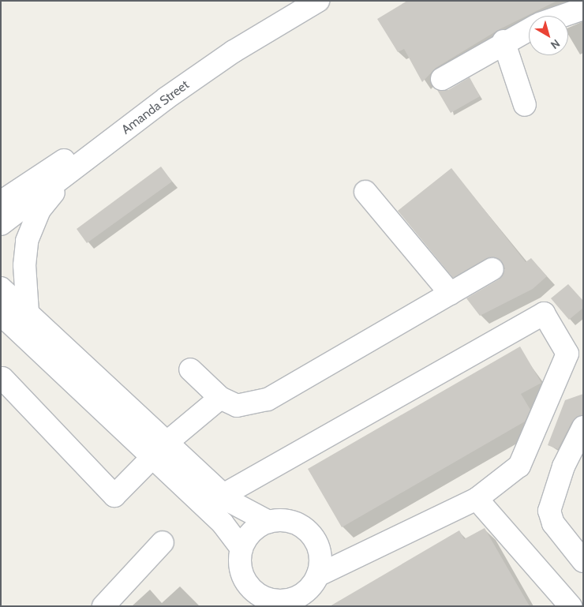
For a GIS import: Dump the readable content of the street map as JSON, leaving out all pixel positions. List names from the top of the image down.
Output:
{
  "streets": {
    "street": ["Amanda Street"]
  },
  "north": "bottom right"
}
